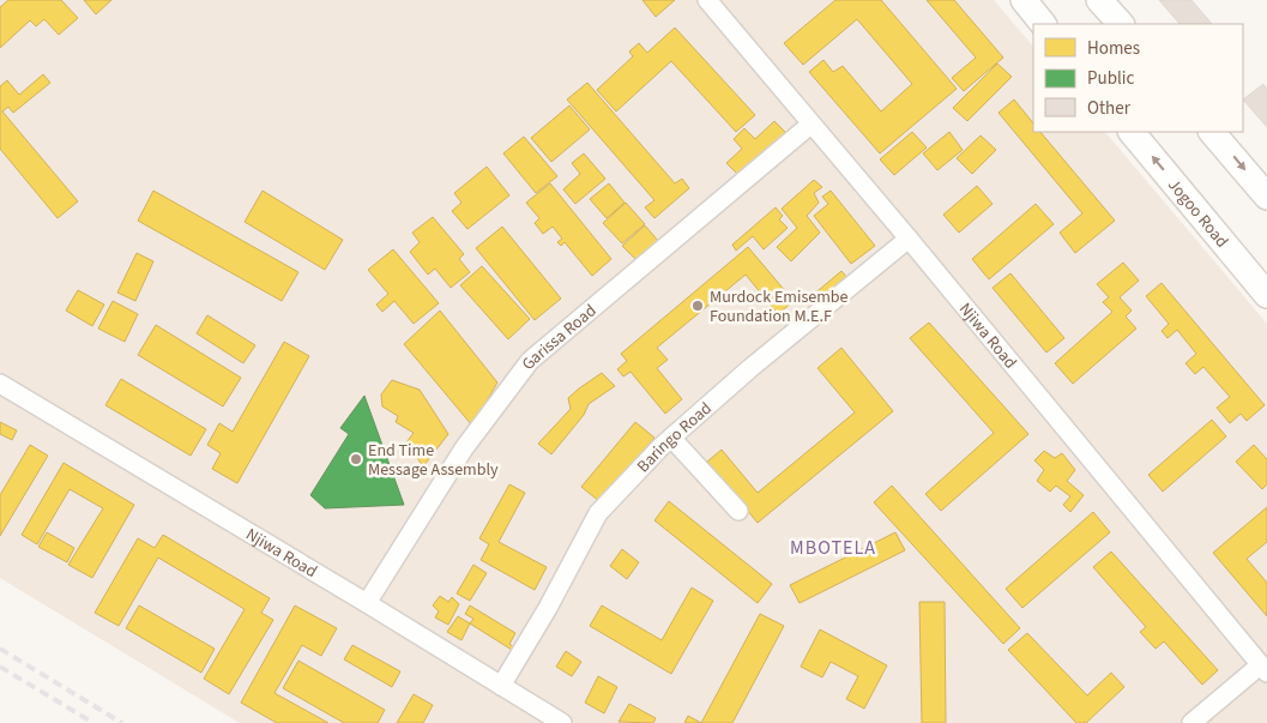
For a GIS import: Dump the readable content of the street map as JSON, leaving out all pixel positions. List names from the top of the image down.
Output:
{
  "streets": {
    "main road": ["Jogoo Road"],
    "street": ["Njiwa Road", "Garissa Road", "Baringo Road"]
  },
  "crossings": [
    ["Njiwa Road", "Garissa Road"],
    ["Njiwa Road", "Baringo Road"]
  ],
  "districts": ["MBOTELA"],
  "places": ["Murdock Emisembe Foundation M.E.F", "End Time Message Assembly"],
  "legend": ["Homes", "Public", "Other"]
}
